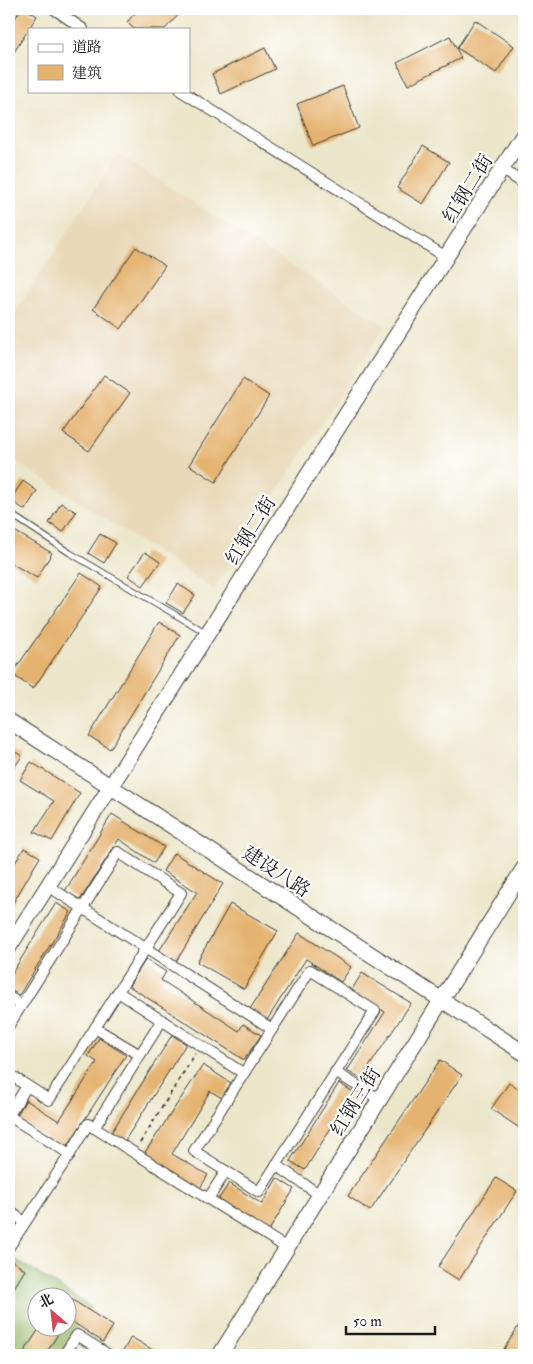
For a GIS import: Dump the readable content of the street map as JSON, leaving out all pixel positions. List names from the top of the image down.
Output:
{
  "streets": {
    "street": ["红钢二街", "建设八路", "红钢三街"]
  },
  "crossings": [
    ["红钢二街", "建设八路"],
    ["建设八路", "红钢三街"]
  ],
  "legend": ["道路", "建筑"],
  "scale_bar": "50 m",
  "north": "top left"
}
